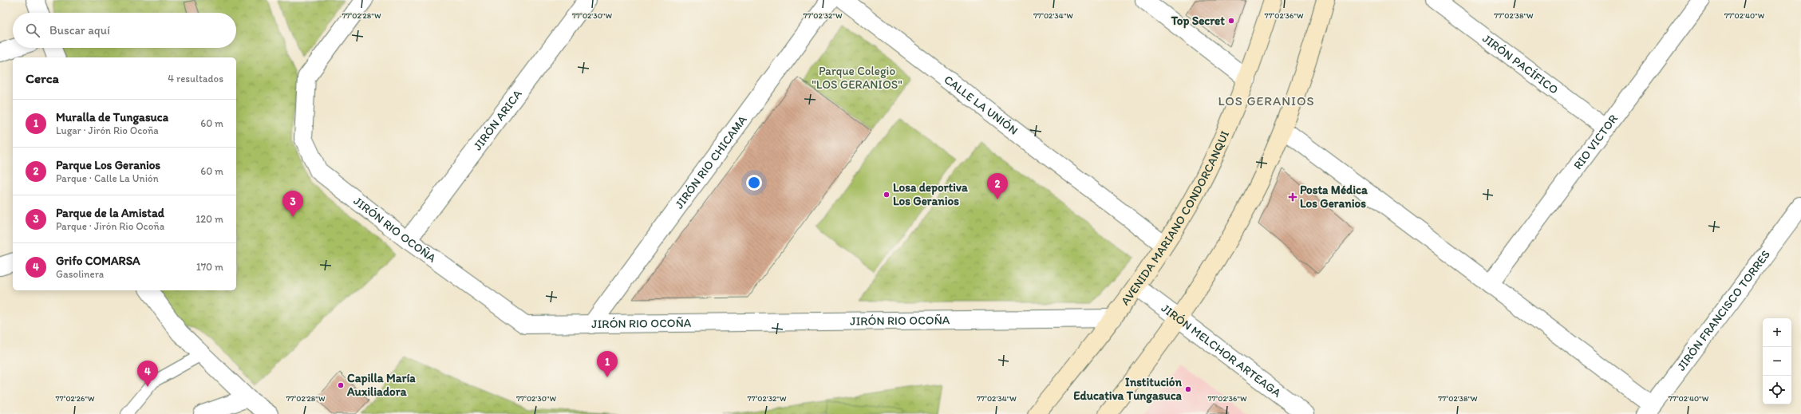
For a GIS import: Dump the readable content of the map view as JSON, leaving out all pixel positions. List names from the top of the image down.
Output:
{
  "streets": {
    "main road": ["AVENIDA MARIANO CONDORCANQUI"],
    "street": [
      "JIRÓN PACÍFICO",
      "CALLE LA UNIÓN",
      "JIRÓN ARICA",
      "RIO VICTOR",
      "JIRÓN RIO CHICAMA",
      "JIRÓN RIO OCOÑA",
      "JIRÓN FRANCISCO TORRES",
      "JIRÓN MELCHOR ARTEAGA"
    ]
  },
  "crossings": [
    ["JIRÓN PACÍFICO", "RIO VICTOR"],
    ["CALLE LA UNIÓN", "AVENIDA MARIANO CONDORCANQUI"],
    ["JIRÓN ARICA", "JIRÓN RIO OCOÑA"],
    ["JIRÓN RIO CHICAMA", "JIRÓN RIO OCOÑA"],
    ["AVENIDA MARIANO CONDORCANQUI", "JIRÓN RIO OCOÑA"],
    ["AVENIDA MARIANO CONDORCANQUI", "JIRÓN MELCHOR ARTEAGA"]
  ],
  "districts": ["LOS GERANIOS"],
  "parks": ["Parque Colegio \"LOS GERANIOS\""],
  "places": {
    "other": [
      "Top Secret",
      "Losa deportiva Los Geranios",
      "Capilla María Auxiliadora",
      "Institución Educativa Tungasuca"
    ],
    "health": ["Posta Médica Los Geranios"]
  },
  "page": {
    "search": "Buscar aquí",
    "heading": ["Cerca", "4 resultados"],
    "list": [
      {
        "mark": "1",
        "name": "Muralla de Tungasuca",
        "note": "Lugar · Jirón Rio Ocoña",
        "value": "60 m"
      },
      {
        "mark": "2",
        "name": "Parque Los Geranios",
        "note": "Parque · Calle La Unión",
        "value": "60 m"
      },
      {
        "mark": "3",
        "name": "Parque de la Amistad",
        "note": "Parque · Jirón Rio Ocoña",
        "value": "120 m"
      },
      {
        "mark": "4",
        "name": "Grifo COMARSA",
        "note": "Gasolinera",
        "value": "170 m"
      }
    ],
    "pins": [
      "2",
      "3",
      "1",
      "4"
    ],
    "map_buttons": ["+", "−"]
  },
  "coordinates": [
    "77°02'28\"W",
    "77°02'30\"W",
    "77°02'32\"W",
    "77°02'34\"W",
    "77°02'36\"W",
    "77°02'38\"W",
    "77°02'40\"W",
    "77°02'26\"W"
  ]
}
